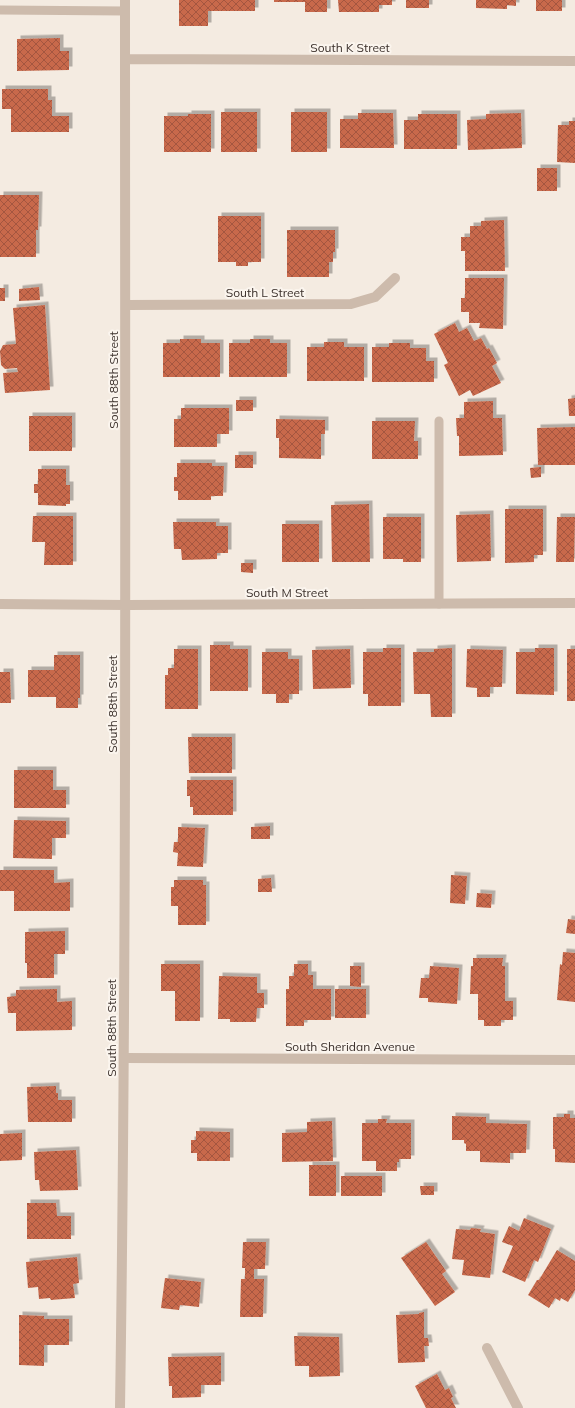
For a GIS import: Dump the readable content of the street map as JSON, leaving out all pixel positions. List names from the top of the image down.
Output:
{
  "streets": {
    "street": [
      "South K Street",
      "South L Street",
      "South 88th Street",
      "South M Street",
      "South Sheridan Avenue"
    ]
  },
  "crossings": [
    ["South K Street", "South 88th Street"],
    ["South L Street", "South 88th Street"],
    ["South 88th Street", "South M Street"],
    ["South 88th Street", "South Sheridan Avenue"]
  ]
}
